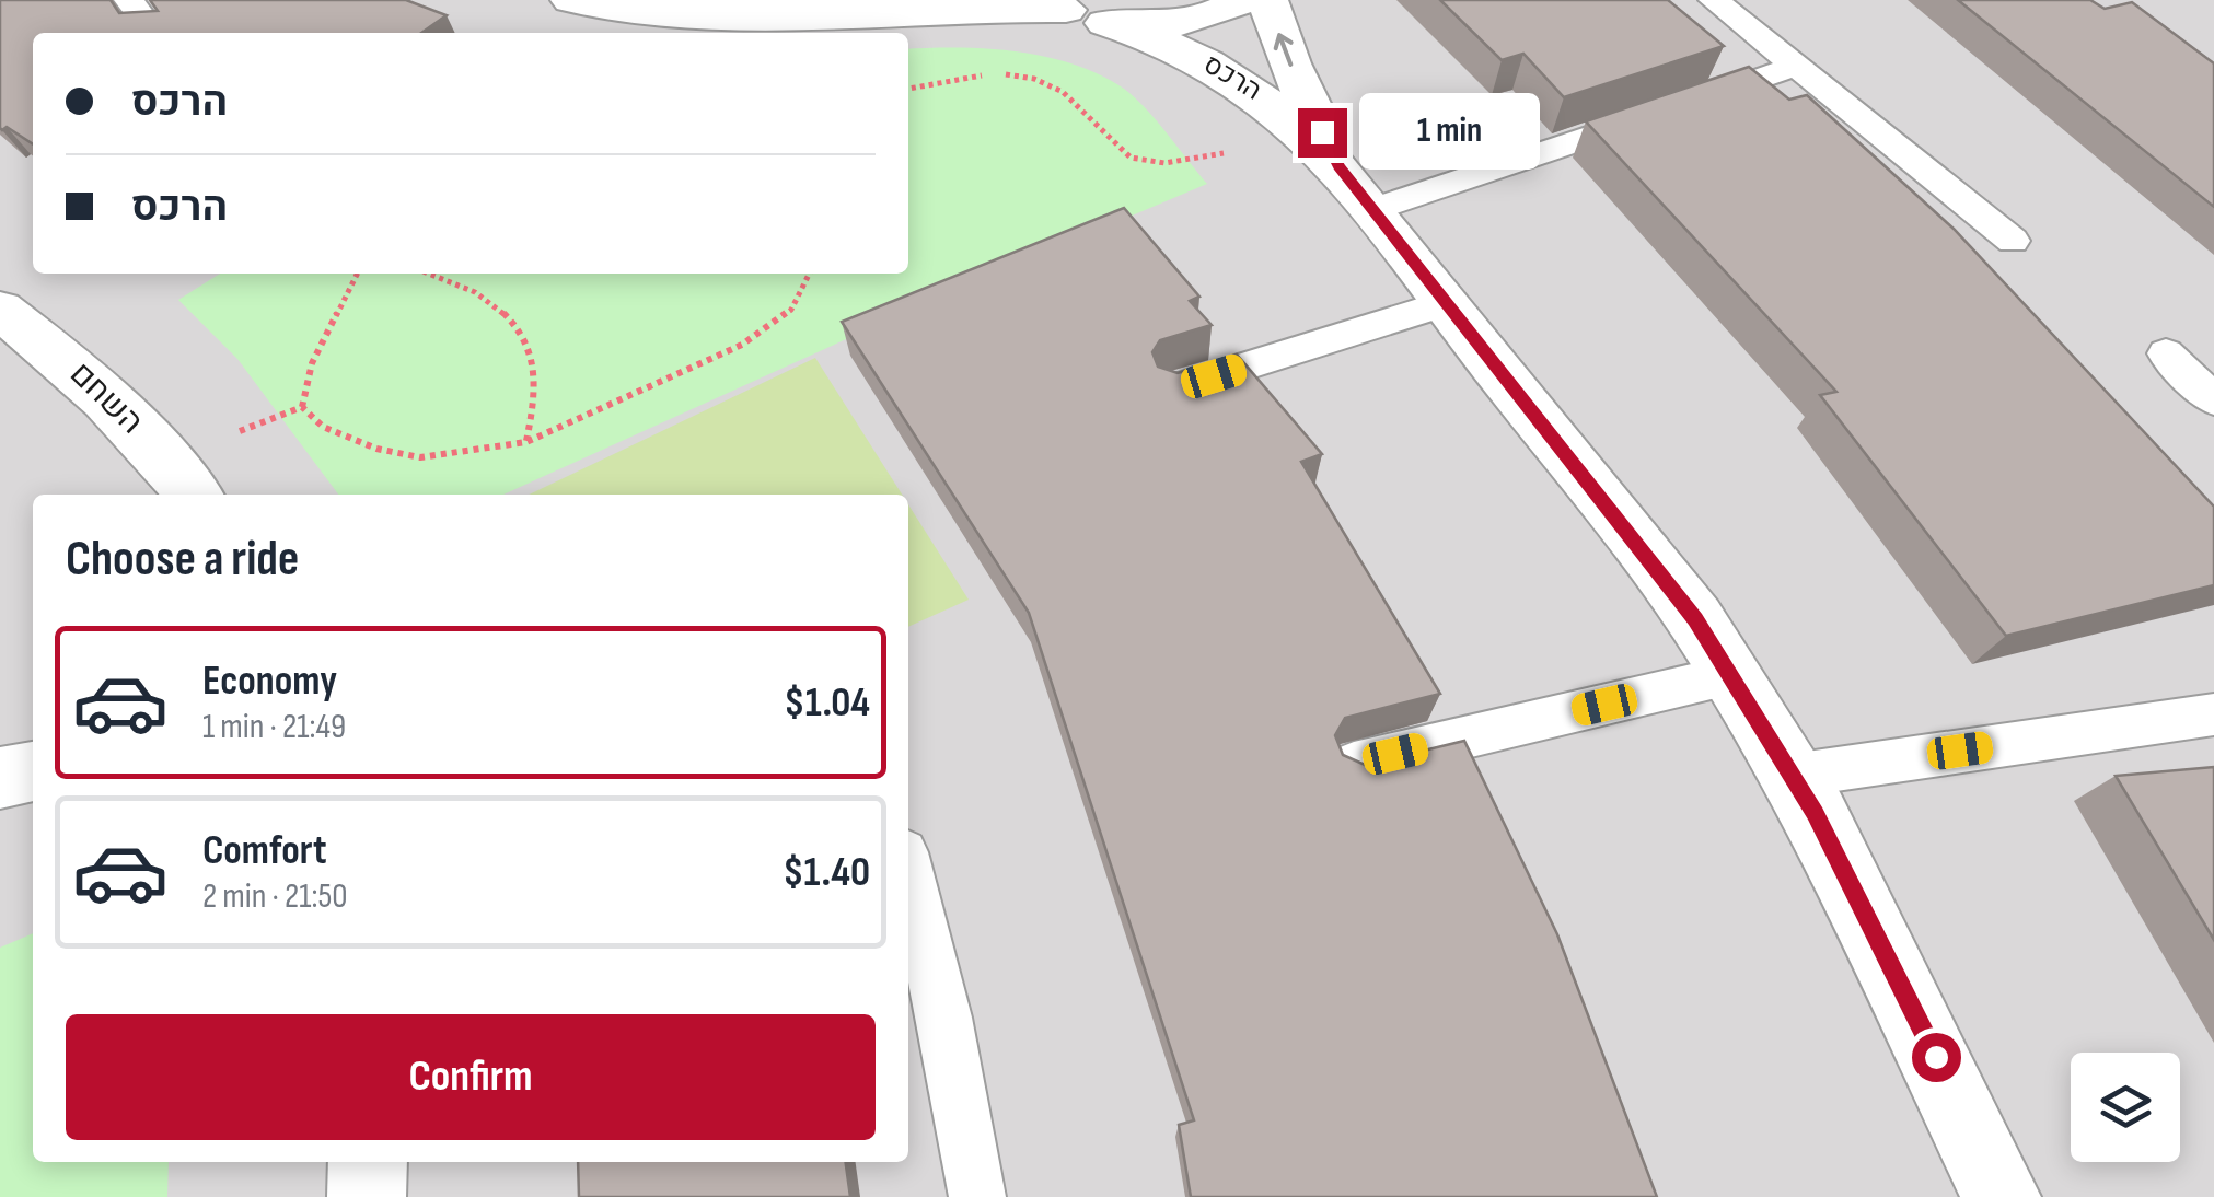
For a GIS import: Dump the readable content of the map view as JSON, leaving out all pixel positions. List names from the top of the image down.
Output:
{
  "streets": {
    "street": ["הרכס", "השחם"]
  },
  "page": {
    "banner": ["הרכס", "הרכס"],
    "bubble": "1 min",
    "heading": "Choose a ride",
    "list": [
      {
        "name": "Economy",
        "note": "1 min · 21:49",
        "value": "$1.04"
      },
      {
        "name": "Comfort",
        "note": "2 min · 21:50",
        "value": "$1.40"
      }
    ],
    "buttons": "Confirm"
  }
}
